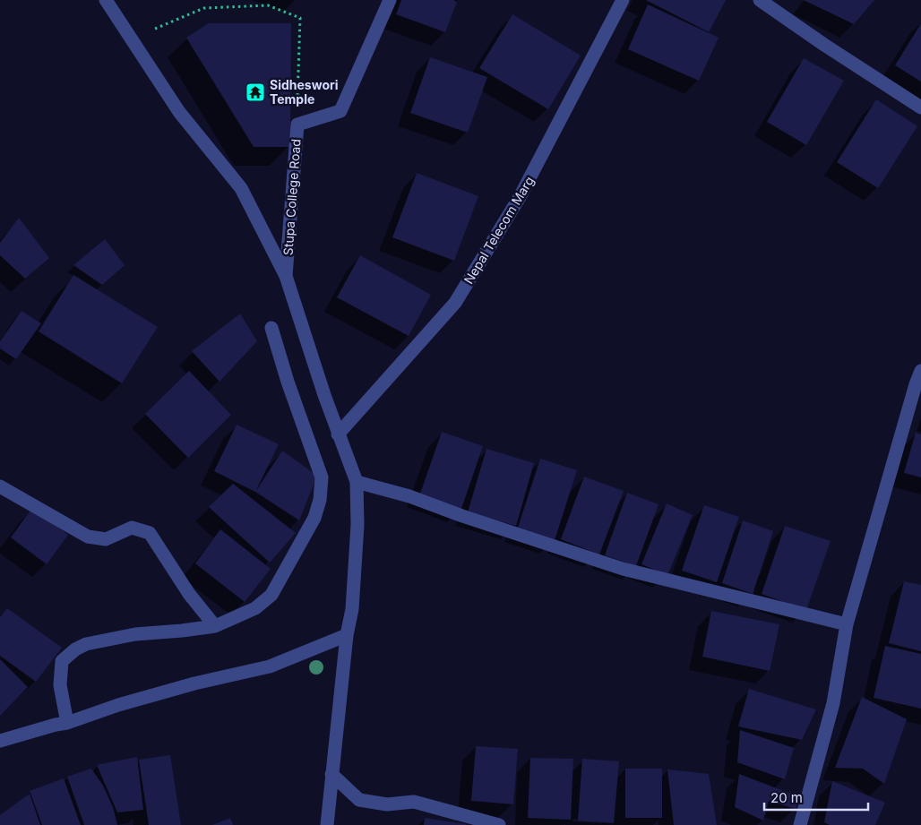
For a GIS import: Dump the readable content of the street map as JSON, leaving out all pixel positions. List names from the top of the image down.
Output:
{
  "streets": {
    "street": ["Stupa College Road", "Nepal Telecom Marg"]
  },
  "places": {
    "temple": ["Sidheswori Temple"]
  },
  "scale_bar": "20 m"
}
